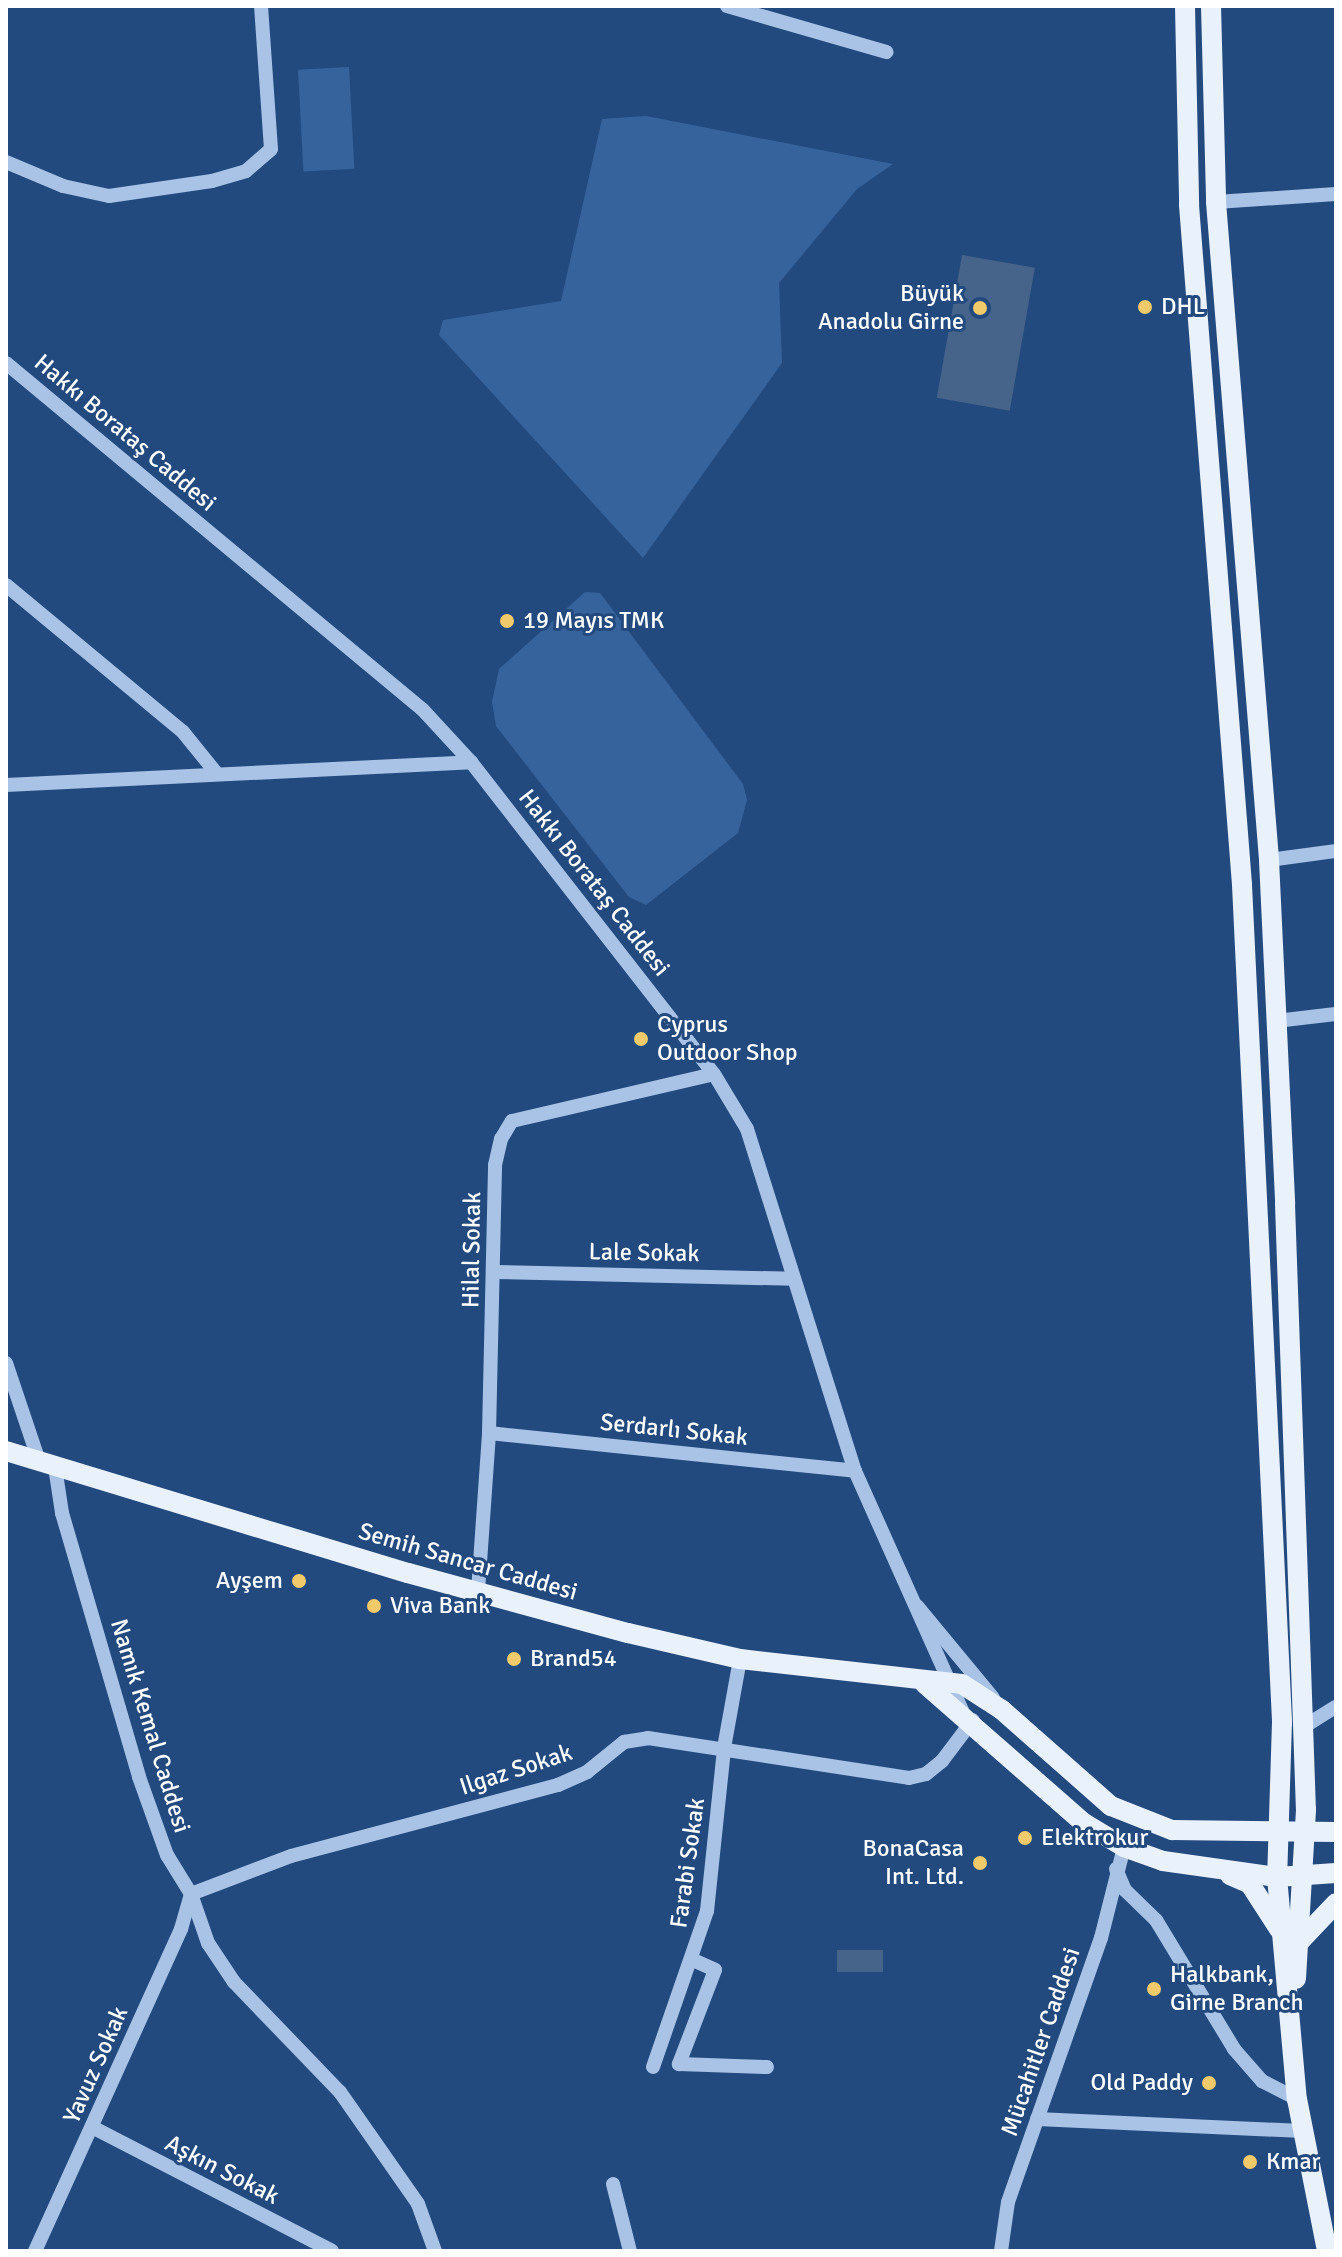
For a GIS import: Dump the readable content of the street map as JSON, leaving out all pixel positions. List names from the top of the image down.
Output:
{
  "streets": {
    "main road": ["Semih Sancar Caddesi"],
    "street": [
      "Hakkı Borataş Caddesi",
      "Hilal Sokak",
      "Lale Sokak",
      "Serdarlı Sokak",
      "Namık Kemal Caddesi",
      "Ilgaz Sokak",
      "Farabi Sokak",
      "Mücahitler Caddesi",
      "Yavuz Sokak",
      "Aşkın Sokak"
    ]
  },
  "crossings": [
    ["Hakkı Borataş Caddesi", "Hilal Sokak"],
    ["Hakkı Borataş Caddesi", "Lale Sokak"],
    ["Hakkı Borataş Caddesi", "Serdarlı Sokak"],
    ["Hakkı Borataş Caddesi", "Semih Sancar Caddesi"],
    ["Hakkı Borataş Caddesi", "Ilgaz Sokak"],
    ["Hilal Sokak", "Lale Sokak"],
    ["Hilal Sokak", "Serdarlı Sokak"],
    ["Hilal Sokak", "Semih Sancar Caddesi"],
    ["Semih Sancar Caddesi", "Namık Kemal Caddesi"],
    ["Semih Sancar Caddesi", "Ilgaz Sokak"],
    ["Semih Sancar Caddesi", "Farabi Sokak"],
    ["Semih Sancar Caddesi", "Mücahitler Caddesi"],
    ["Namık Kemal Caddesi", "Ilgaz Sokak"],
    ["Namık Kemal Caddesi", "Yavuz Sokak"],
    ["Ilgaz Sokak", "Farabi Sokak"],
    ["Ilgaz Sokak", "Yavuz Sokak"],
    ["Yavuz Sokak", "Aşkın Sokak"]
  ],
  "places": [
    "DHL",
    "Büyük Anadolu Girne",
    "19 Mayıs TMK",
    "Cyprus Outdoor Shop",
    "Ayşem",
    "Viva Bank",
    "Brand54",
    "Elektrokur",
    "BonaCasa Int. Ltd.",
    "Halkbank, Girne Branch",
    "Old Paddy",
    "Kmar"
  ]
}
